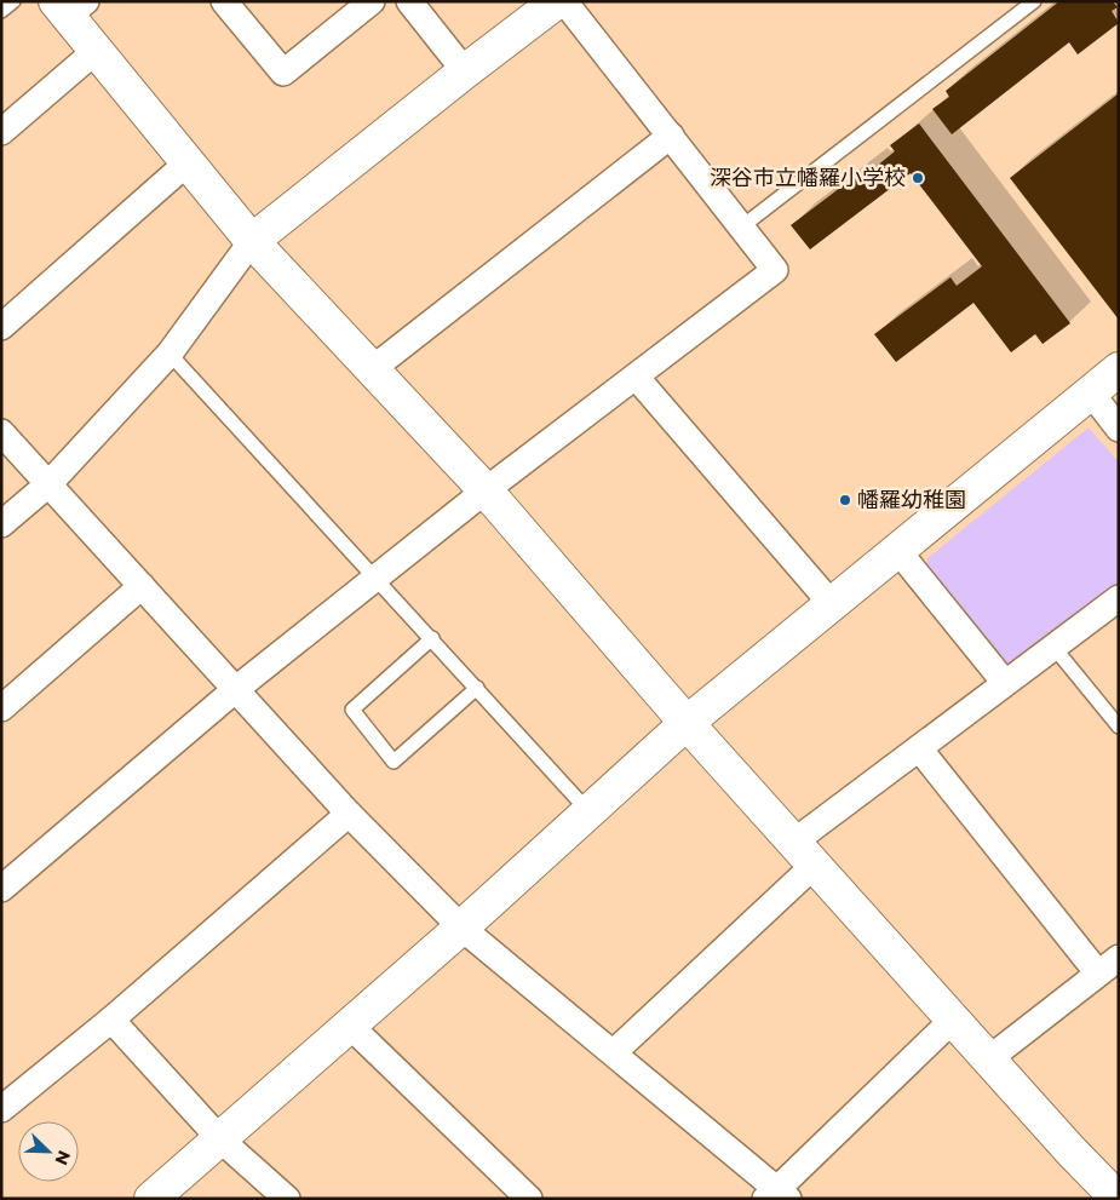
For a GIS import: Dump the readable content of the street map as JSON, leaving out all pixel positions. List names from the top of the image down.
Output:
{
  "places": ["深谷市立幡羅小学校", "幡羅幼稚園"],
  "north": "bottom right"
}
